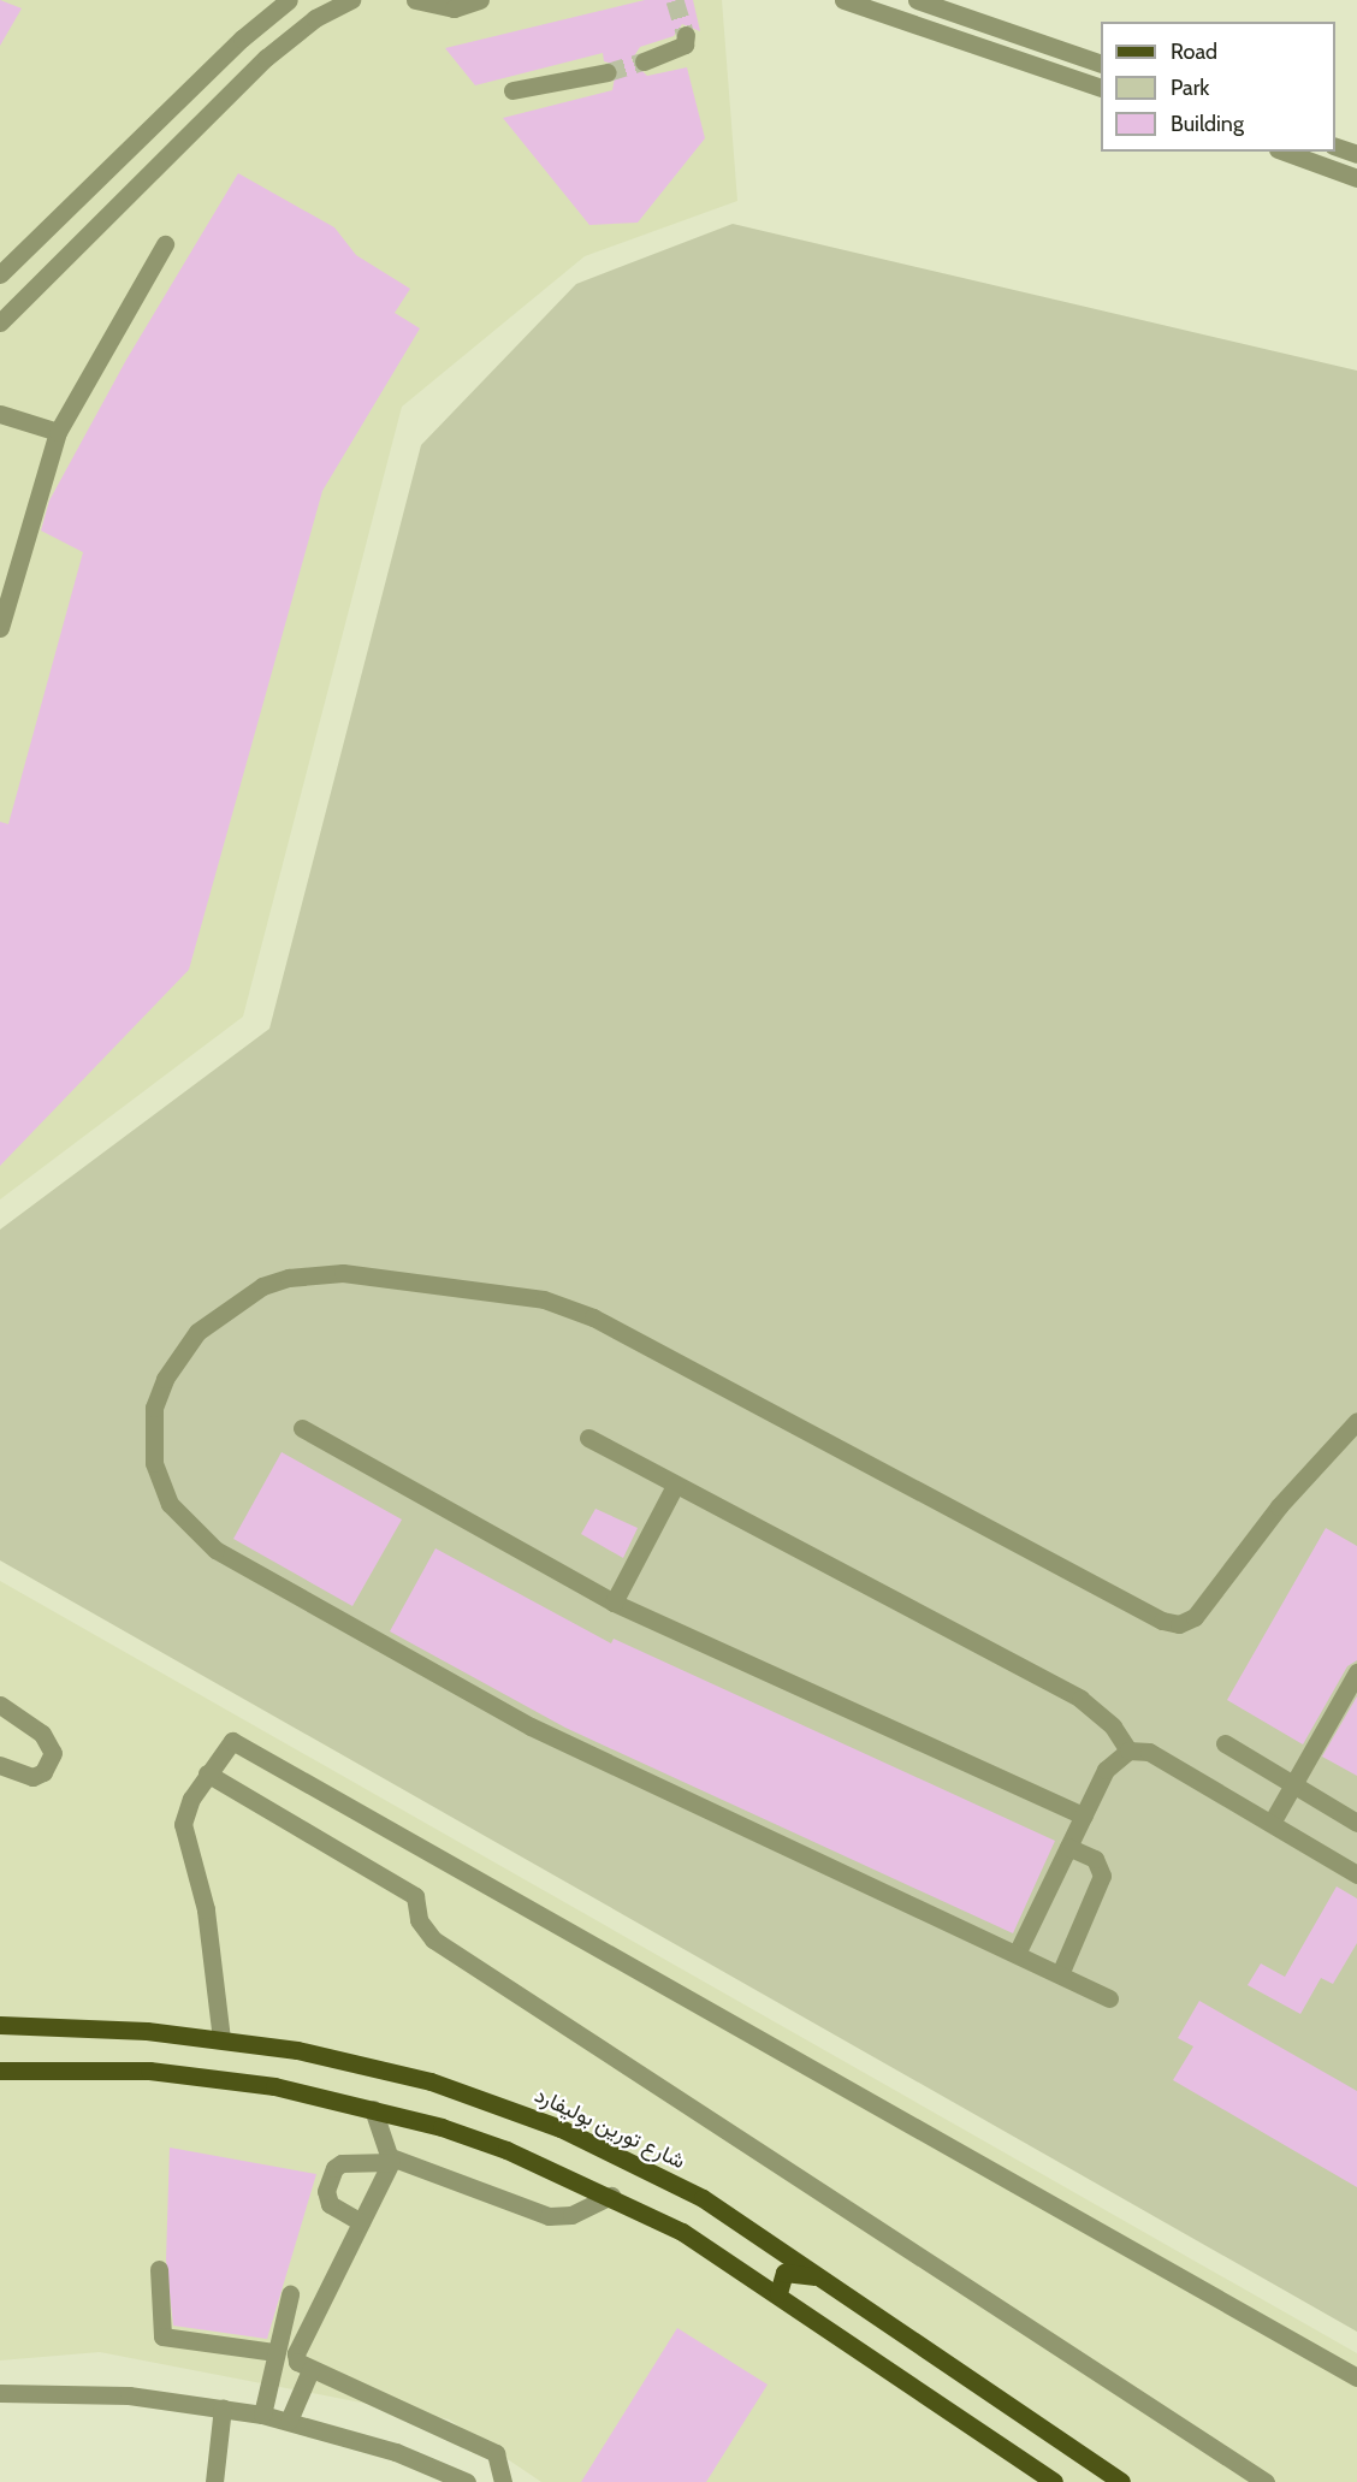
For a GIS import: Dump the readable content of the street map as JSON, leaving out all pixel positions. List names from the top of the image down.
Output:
{
  "streets": {
    "main road": ["شارع تورين بوليفارد"]
  },
  "legend": ["Road", "Park", "Building"]
}
